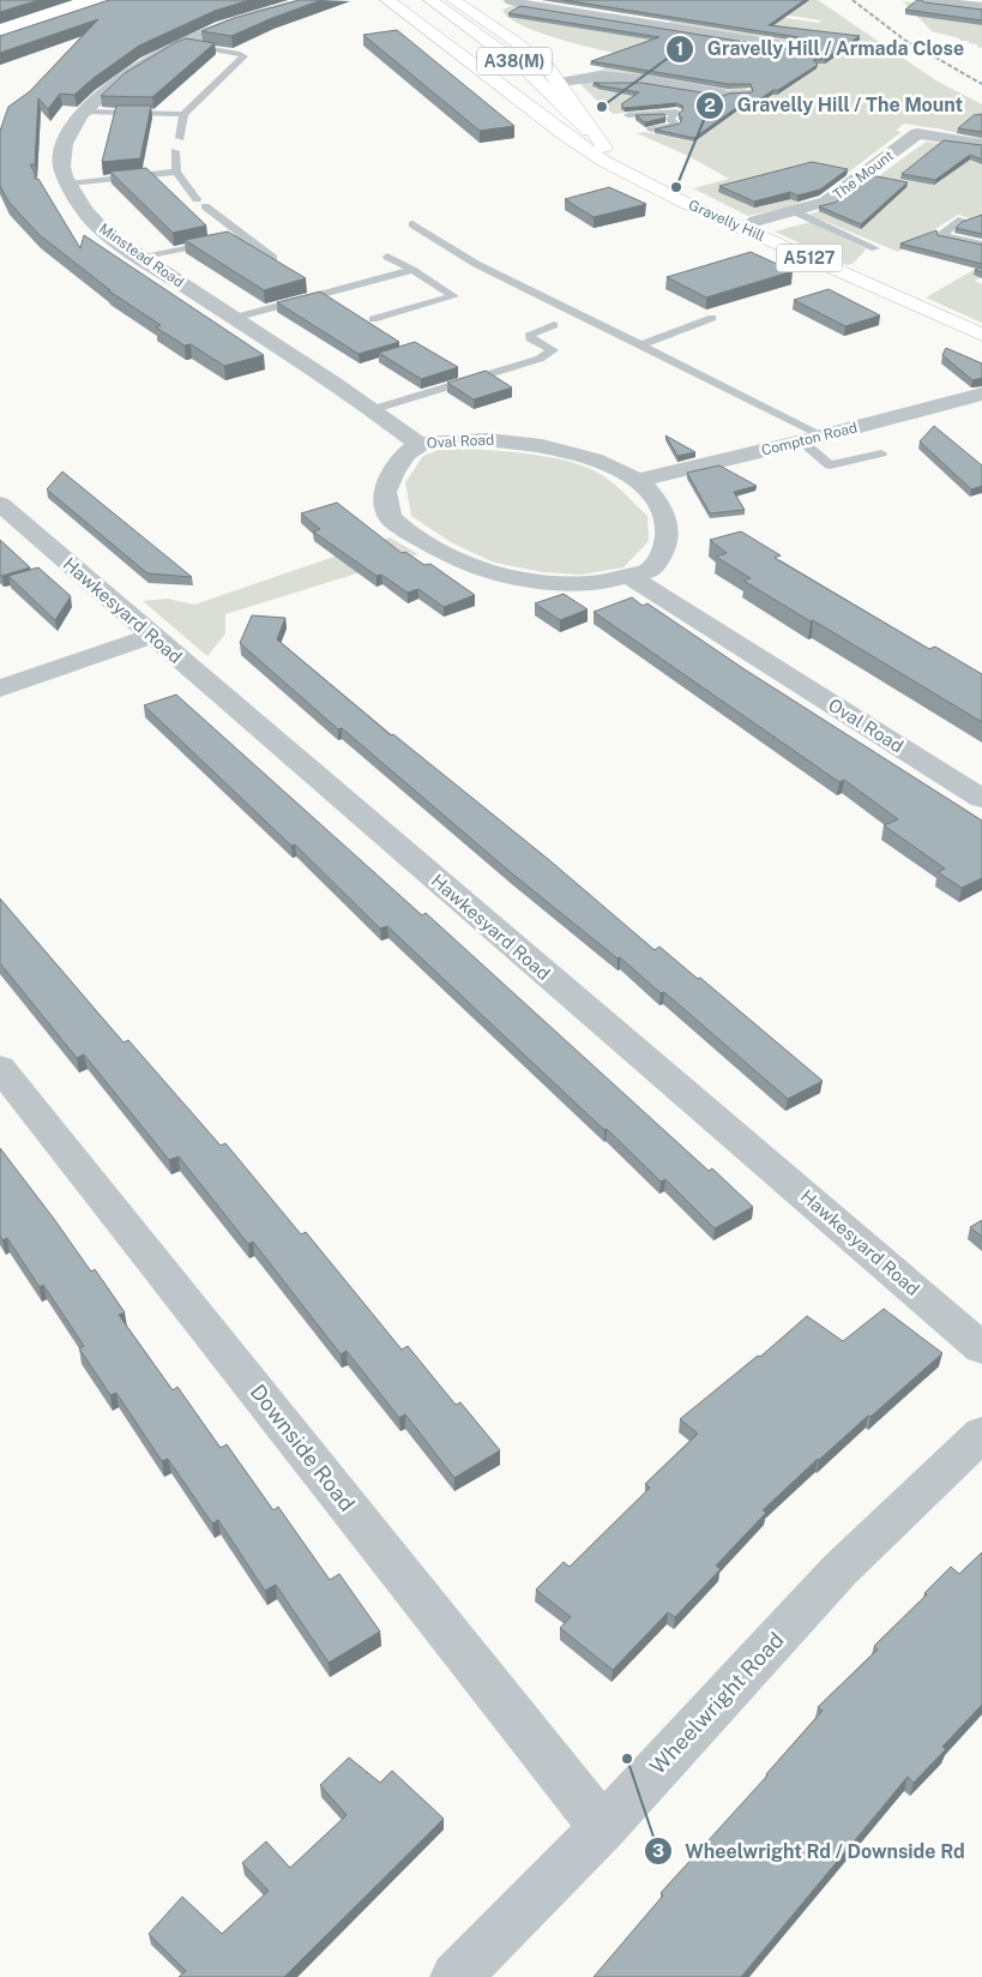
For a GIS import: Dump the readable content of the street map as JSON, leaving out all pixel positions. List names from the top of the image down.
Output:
{
  "streets": {
    "main road": ["A38(M)", "Gravelly Hill", "A5127"],
    "street": [
      "The Mount",
      "Minstead Road",
      "Compton Road",
      "Oval Road",
      "Hawkesyard Road",
      "Downside Road",
      "Wheelwright Road"
    ]
  },
  "crossings": [
    ["A38(M)", "Gravelly Hill"],
    ["Minstead Road", "Oval Road"],
    ["Compton Road", "Oval Road"],
    ["Downside Road", "Wheelwright Road"]
  ],
  "places": ["Gravelly Hill / Armada Close", "Gravelly Hill / The Mount", "Wheelwright Rd / Downside Rd"]
}
